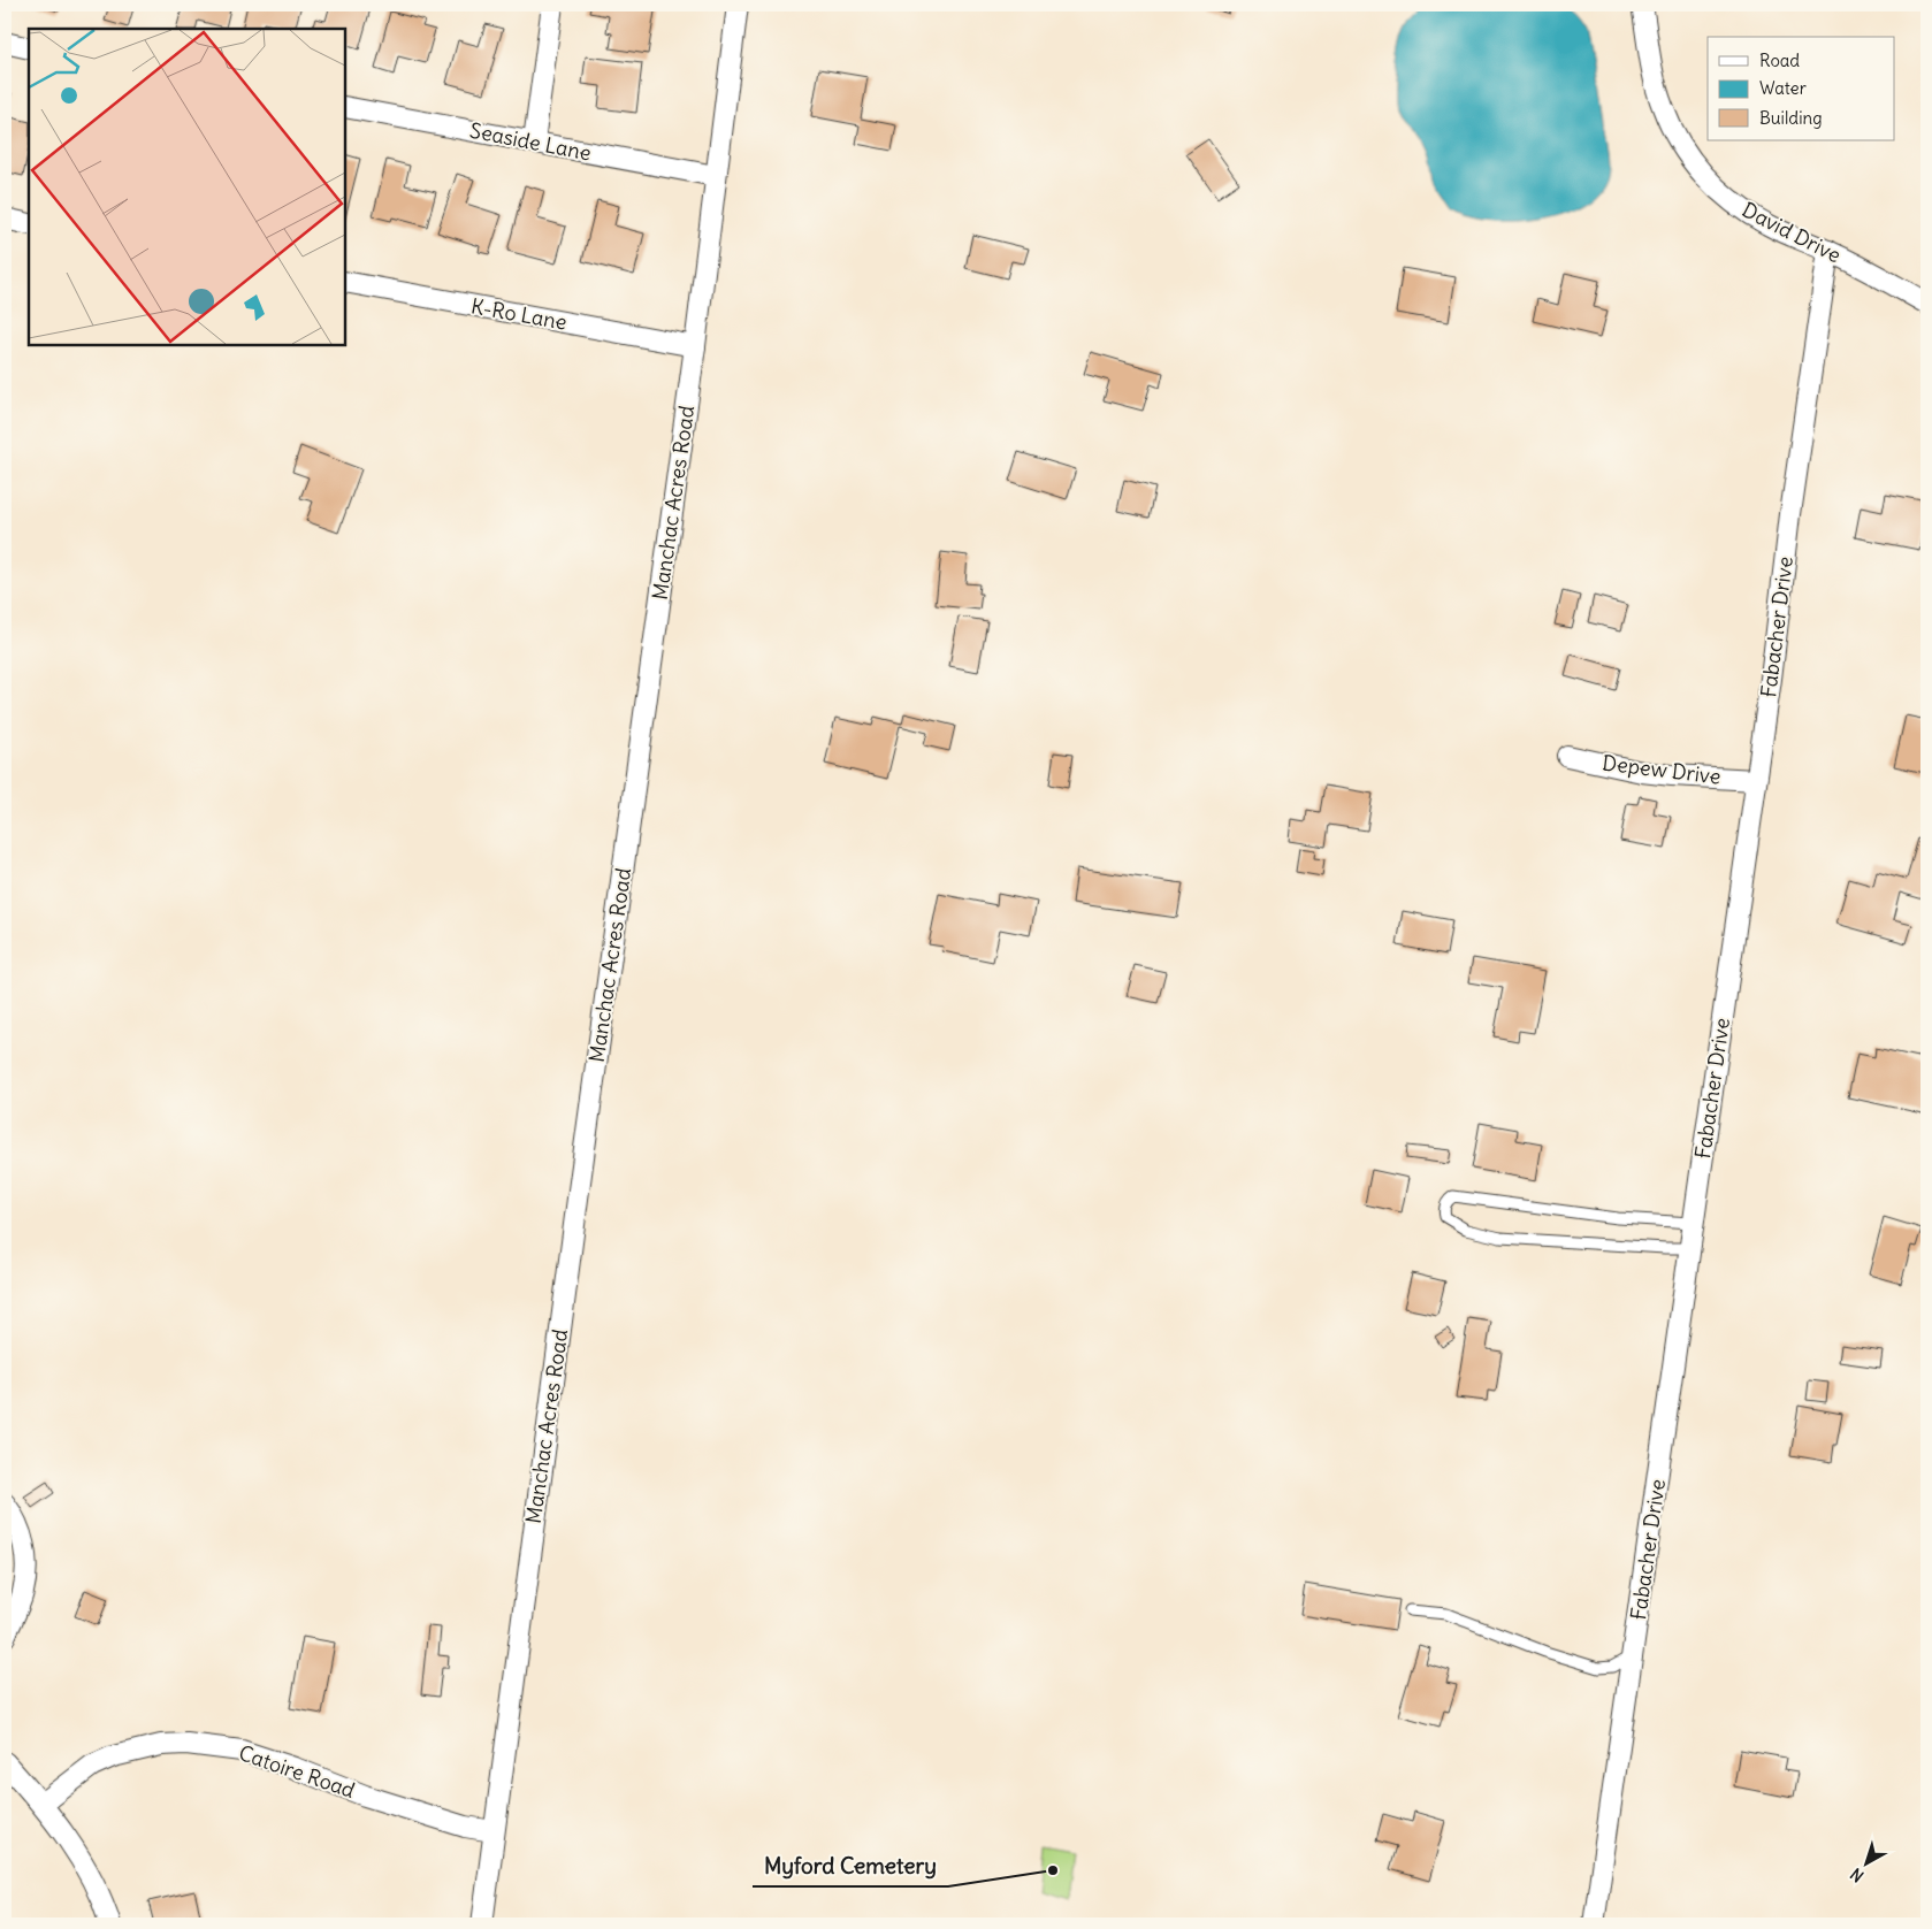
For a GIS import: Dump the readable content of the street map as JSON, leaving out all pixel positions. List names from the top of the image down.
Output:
{
  "streets": {
    "street": [
      "Seaside Lane",
      "David Drive",
      "K-Ro Lane",
      "Manchac Acres Road",
      "Fabacher Drive",
      "Depew Drive",
      "Catoire Road"
    ]
  },
  "crossings": [
    ["Seaside Lane", "Manchac Acres Road"],
    ["David Drive", "Fabacher Drive"],
    ["K-Ro Lane", "Manchac Acres Road"],
    ["Manchac Acres Road", "Catoire Road"],
    ["Fabacher Drive", "Depew Drive"]
  ],
  "places": ["Myford Cemetery"],
  "legend": ["Road", "Water", "Building"],
  "north": "bottom left"
}
